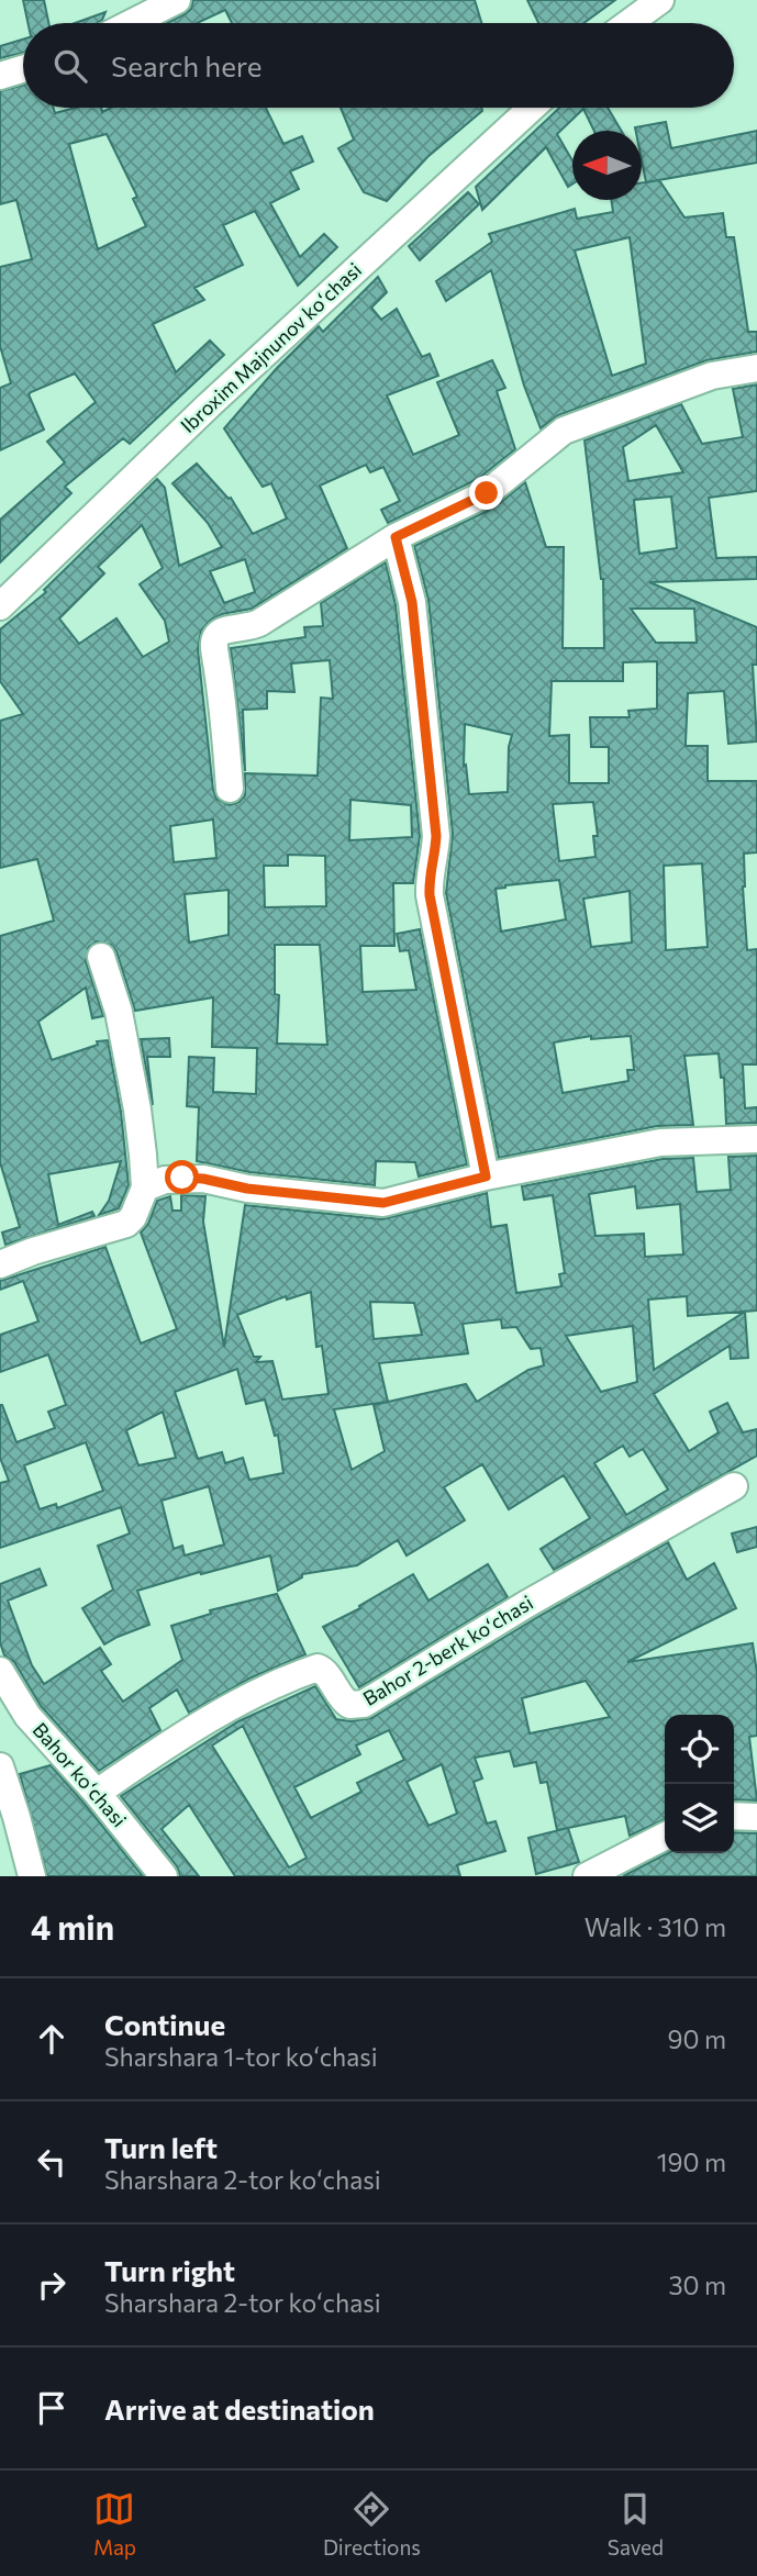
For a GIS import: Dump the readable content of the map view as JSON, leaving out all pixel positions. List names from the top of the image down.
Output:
{
  "streets": {
    "street": ["Ibroxim Majnunov koʻchasi", "Bahor 2-berk koʻchasi", "Bahor koʻchasi"]
  },
  "crossings": [
    ["Bahor 2-berk koʻchasi", "Bahor koʻchasi"]
  ],
  "north": "left",
  "page": {
    "search": "Search here",
    "heading": ["4 min", "Walk · 310 m"],
    "list": [
      ["Continue", "Sharshara 1-tor koʻchasi", "90 m"],
      ["Turn left", "Sharshara 2-tor koʻchasi", "190 m"],
      ["Turn right", "Sharshara 2-tor koʻchasi", "30 m"],
      "Arrive at destination"
    ],
    "nav": ["Map", "Directions", "Saved"]
  }
}
